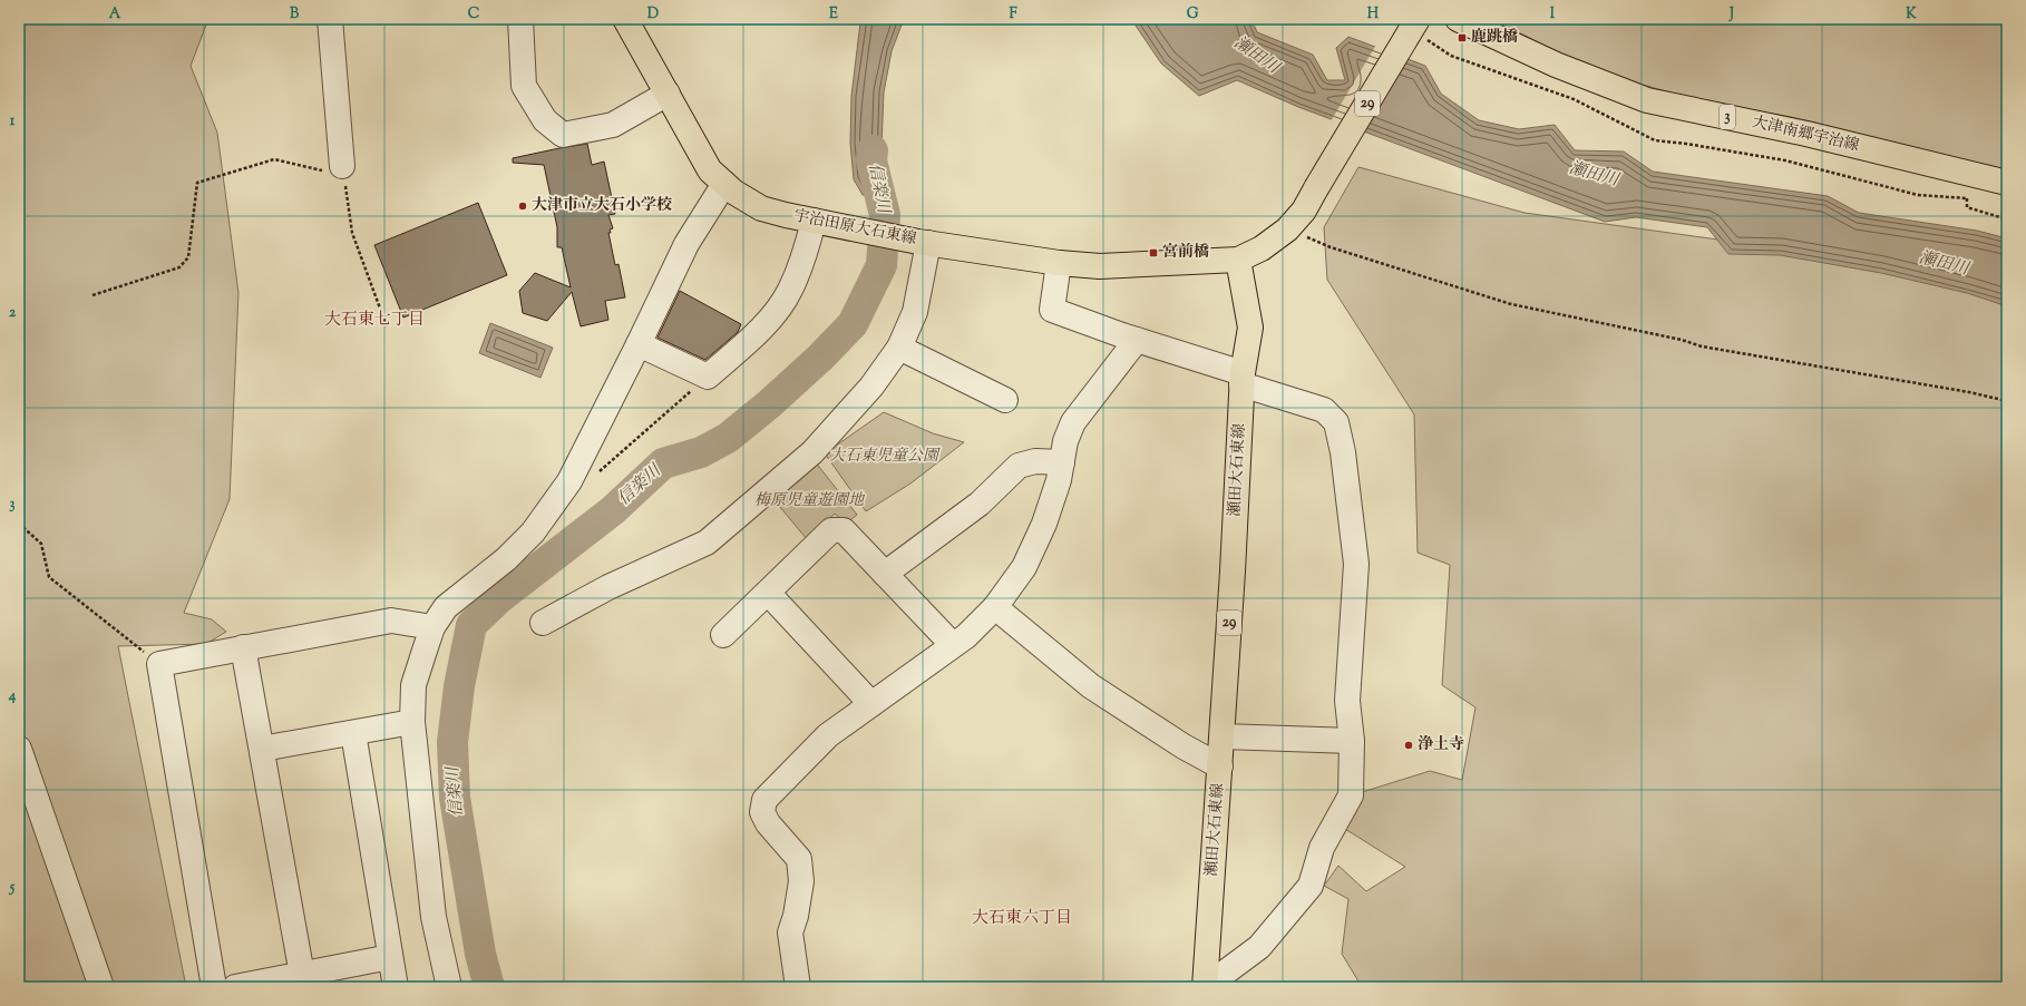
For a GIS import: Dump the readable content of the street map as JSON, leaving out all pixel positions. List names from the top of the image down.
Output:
{
  "streets": {
    "main road": [
      "29",
      "3",
      "大津南郷宇治線",
      "宇治田原大石東線",
      "瀬田大石東線"
    ]
  },
  "crossings": [
    ["29", "宇治田原大石東線"],
    ["29", "瀬田大石東線"],
    ["宇治田原大石東線", "瀬田大石東線"]
  ],
  "districts": ["大石東七丁目", "大石東六丁目"],
  "water": ["瀬田川", "信楽川"],
  "parks": ["大石東児童公園", "梅原児童遊園地"],
  "places": {
    "transit": ["鹿跳橋", "宮前橋"],
    "other": ["大津市立大石小学校", "浄土寺"]
  },
  "grid": {
    "columns": [
      "A",
      "B",
      "C",
      "D",
      "E",
      "F",
      "G",
      "H",
      "I",
      "J",
      "K"
    ],
    "rows": [
      "1",
      "2",
      "3",
      "4",
      "5"
    ]
  }
}
